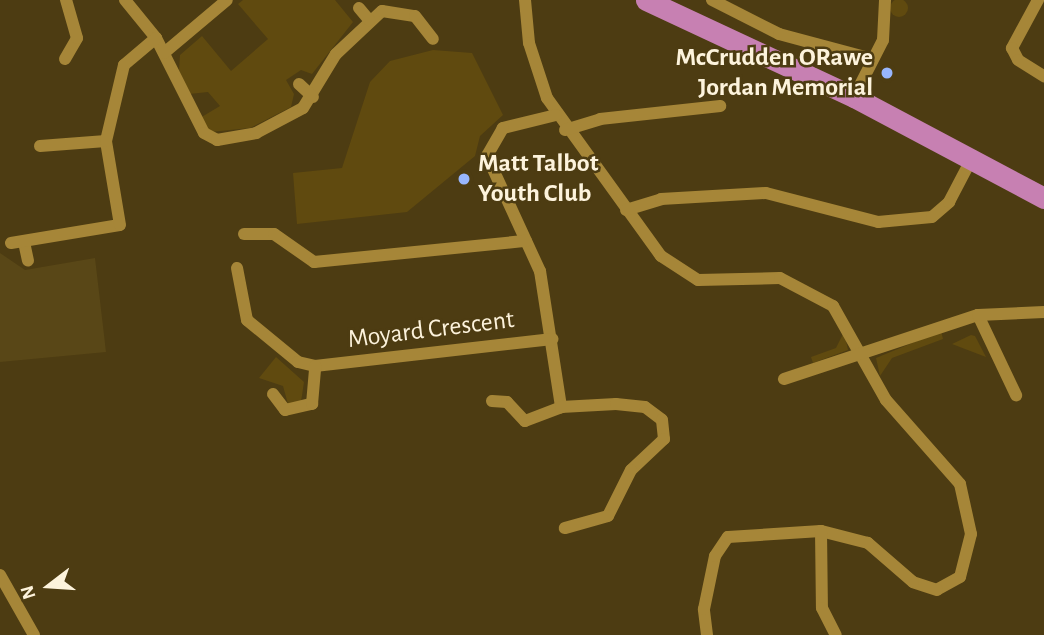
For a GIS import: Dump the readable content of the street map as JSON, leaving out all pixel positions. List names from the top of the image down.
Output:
{
  "streets": {
    "street": ["Moyard Crescent"]
  },
  "places": ["McCrudden ORawe Jordan Memorial", "Matt Talbot Youth Club"],
  "north": "left"
}
